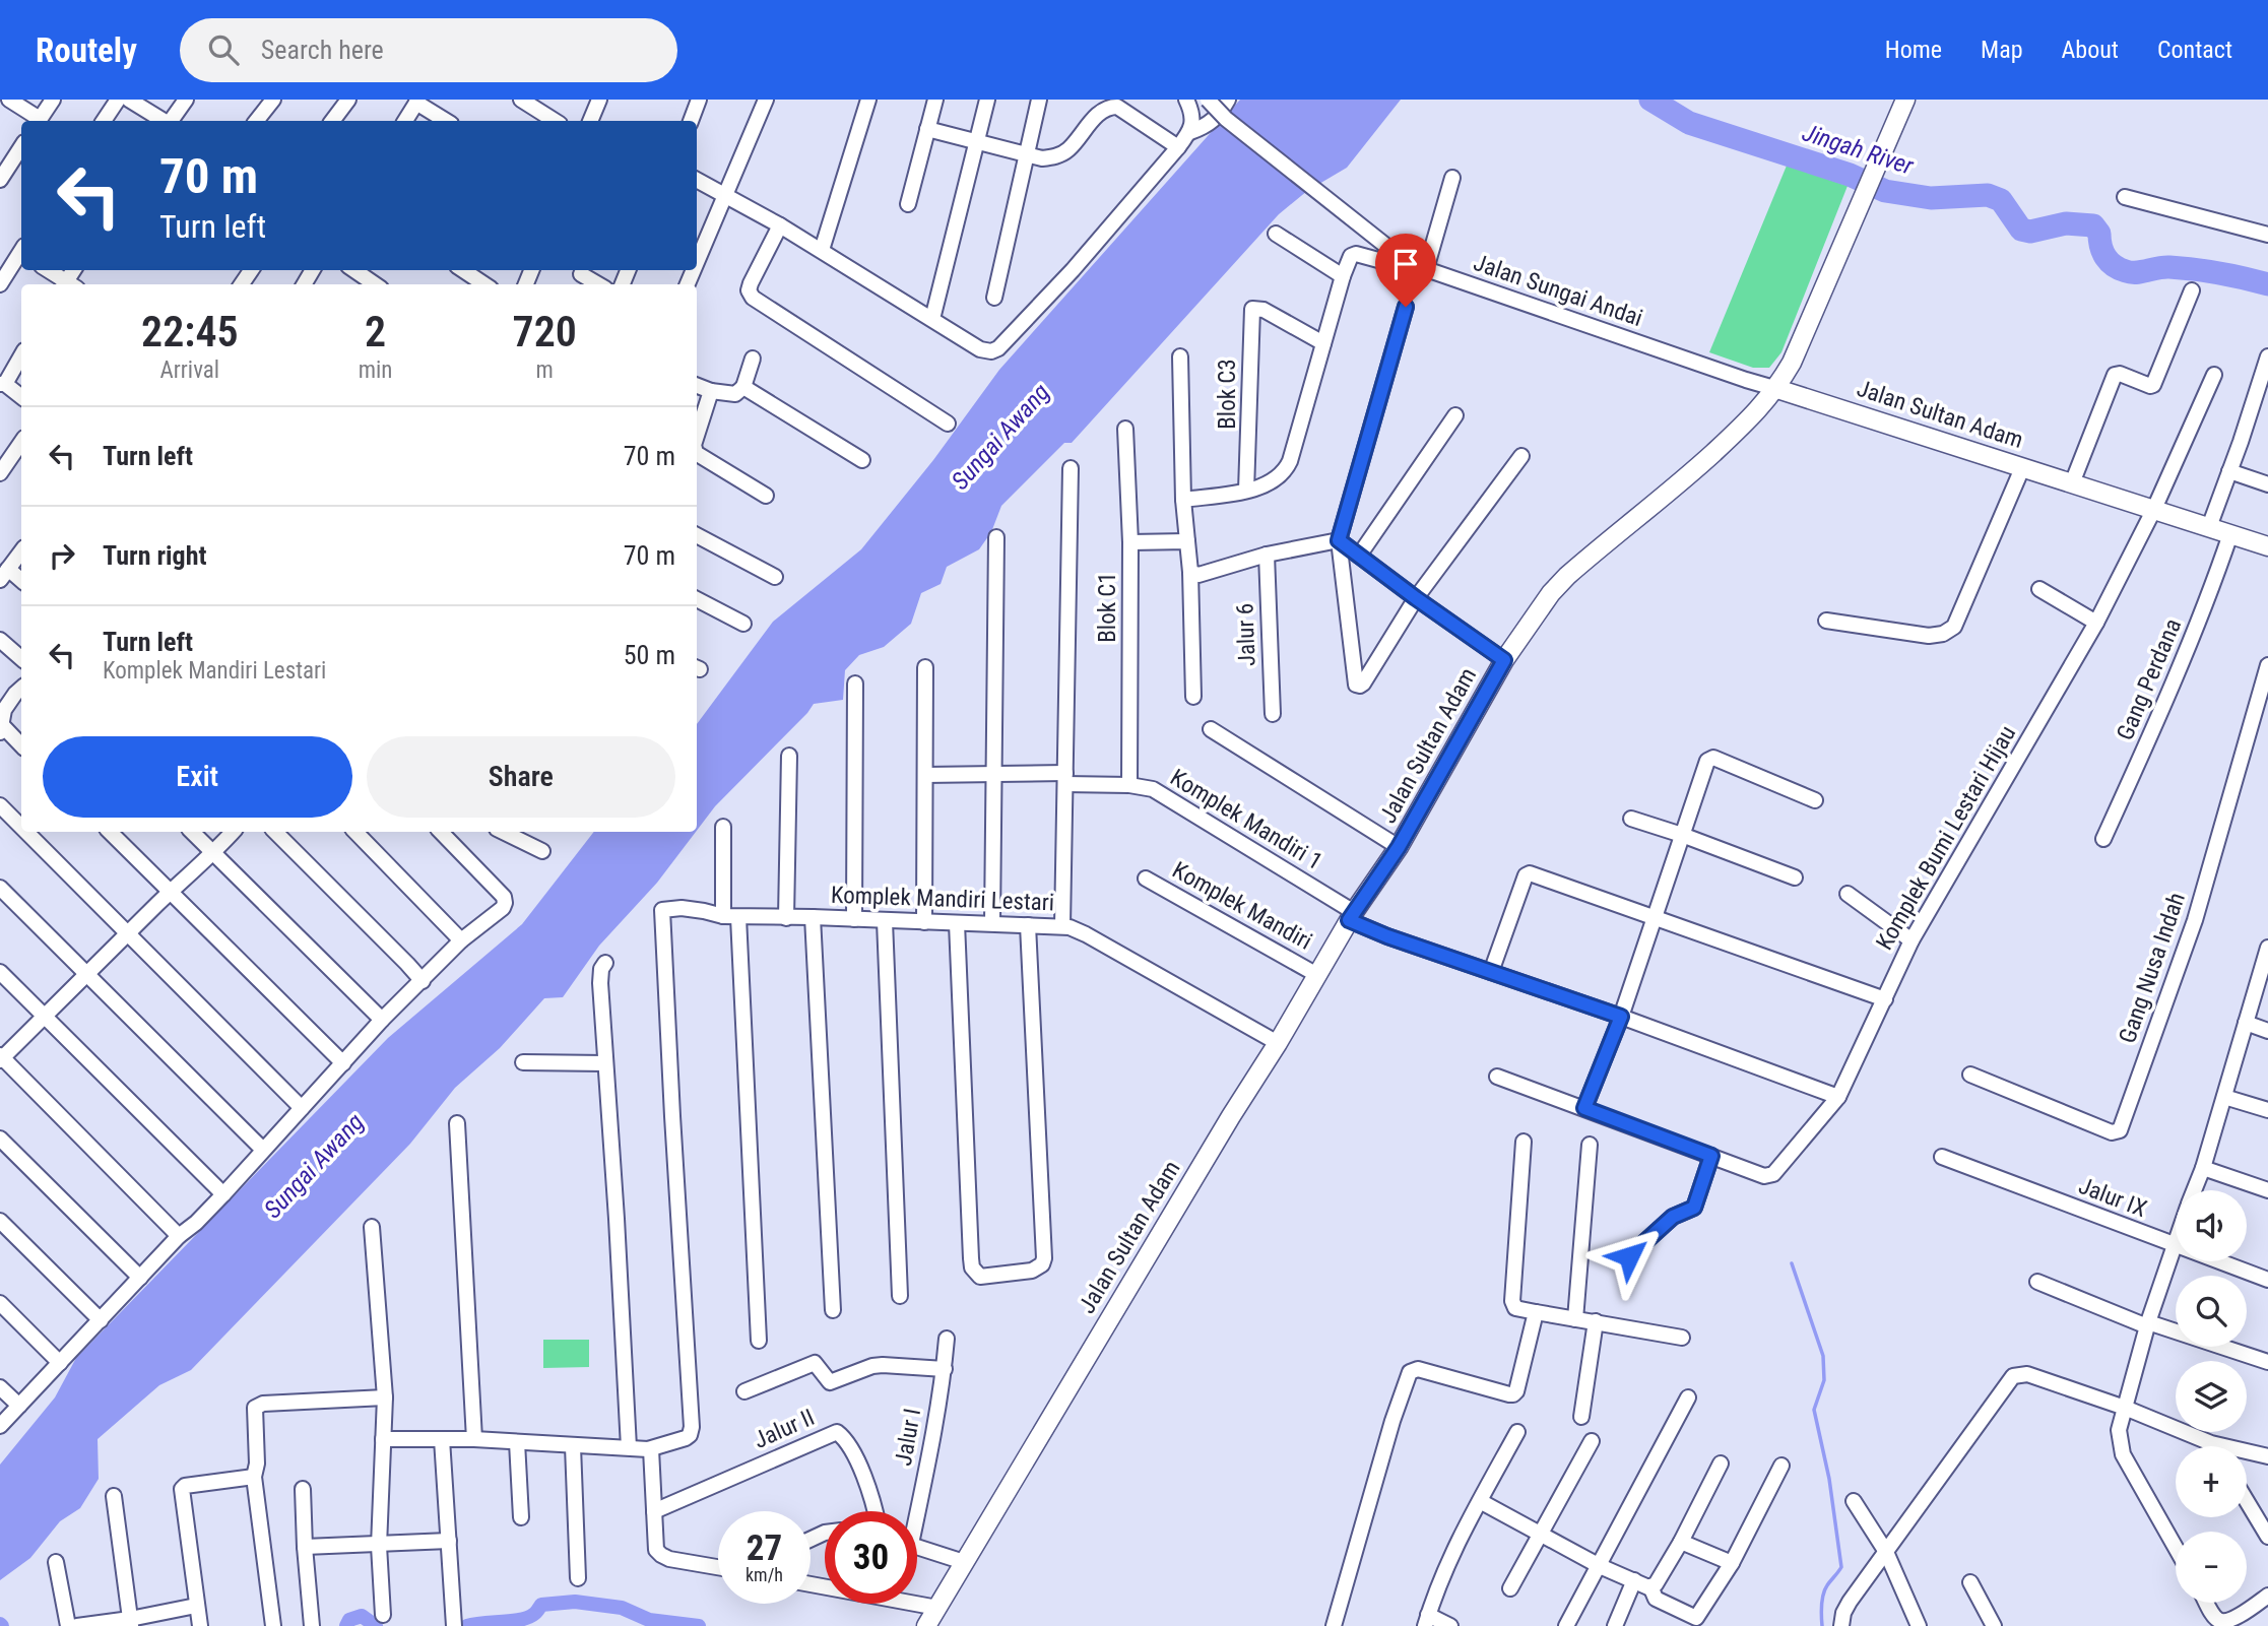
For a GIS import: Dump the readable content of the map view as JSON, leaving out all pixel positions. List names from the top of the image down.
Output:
{
  "streets": {
    "main road": ["Jalan Sultan Adam"],
    "street": [
      "Jalan Sungai Andai",
      "Blok C3",
      "Blok C1",
      "Jalur 6",
      "Gang Perdana",
      "Komplek Mandiri 1",
      "Komplek Bumi Lestari Hijau",
      "Komplek Mandiri Lestari",
      "Komplek Mandiri",
      "Gang Nusa Indah",
      "Jalur IX",
      "Jalur II",
      "Jalur I"
    ]
  },
  "crossings": [
    ["Jalan Sungai Andai", "Jalan Sultan Adam"],
    ["Jalan Sultan Adam", "Gang Perdana"],
    ["Jalan Sultan Adam", "Komplek Mandiri 1"],
    ["Jalan Sultan Adam", "Komplek Bumi Lestari Hijau"],
    ["Jalan Sultan Adam", "Komplek Mandiri Lestari"],
    ["Jalan Sultan Adam", "Komplek Mandiri"],
    ["Blok C1", "Komplek Mandiri 1"]
  ],
  "water": ["Jingah River", "Sungai Awang"],
  "page": {
    "header": "Routely",
    "search": "Search here",
    "nav": [
      "Home",
      "Map",
      "About",
      "Contact"
    ],
    "turn": ["70 m", "Turn left"],
    "eta": [
      "22:45",
      "Arrival",
      "2",
      "min",
      "720",
      "m"
    ],
    "list": [
      {
        "name": "Turn left",
        "value": "70 m"
      },
      {
        "name": "Turn right",
        "value": "70 m"
      },
      {
        "name": "Turn left",
        "note": "Komplek Mandiri Lestari",
        "value": "50 m"
      }
    ],
    "buttons": ["Exit", "Share"],
    "map_buttons": ["+", "−"],
    "speed": "27 km/h",
    "limit": "30"
  }
}
